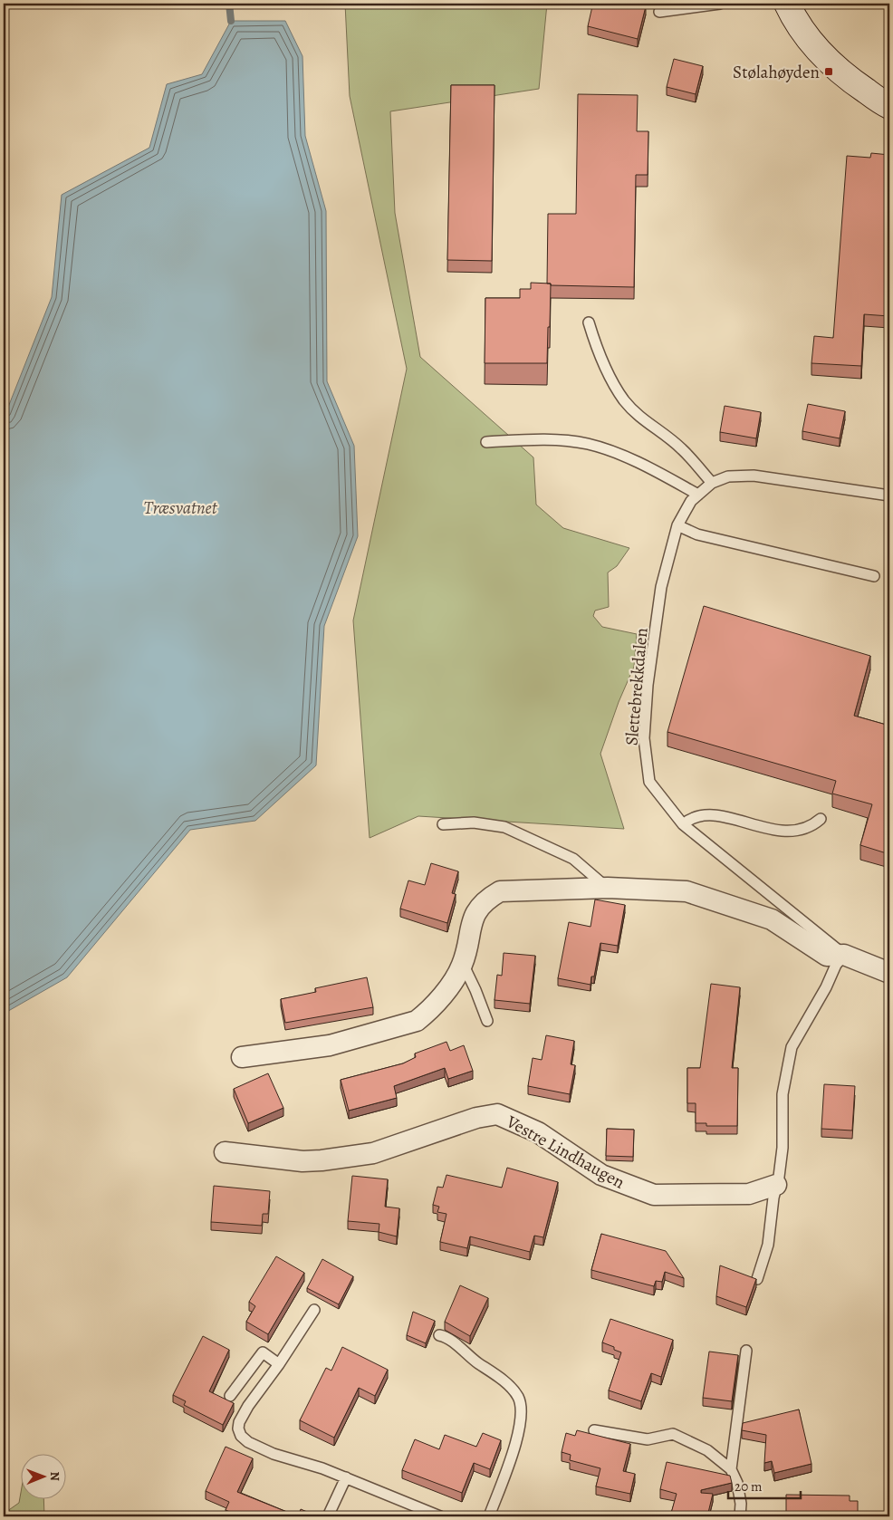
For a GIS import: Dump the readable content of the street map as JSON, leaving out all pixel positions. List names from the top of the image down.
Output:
{
  "streets": {
    "street": ["Vestre Lindhaugen"],
    "lane": ["Slettebrekkdalen"]
  },
  "water": ["Træsvatnet"],
  "places": {
    "transit": ["Stølahøyden"]
  },
  "scale_bar": "20 m",
  "north": "right"
}
